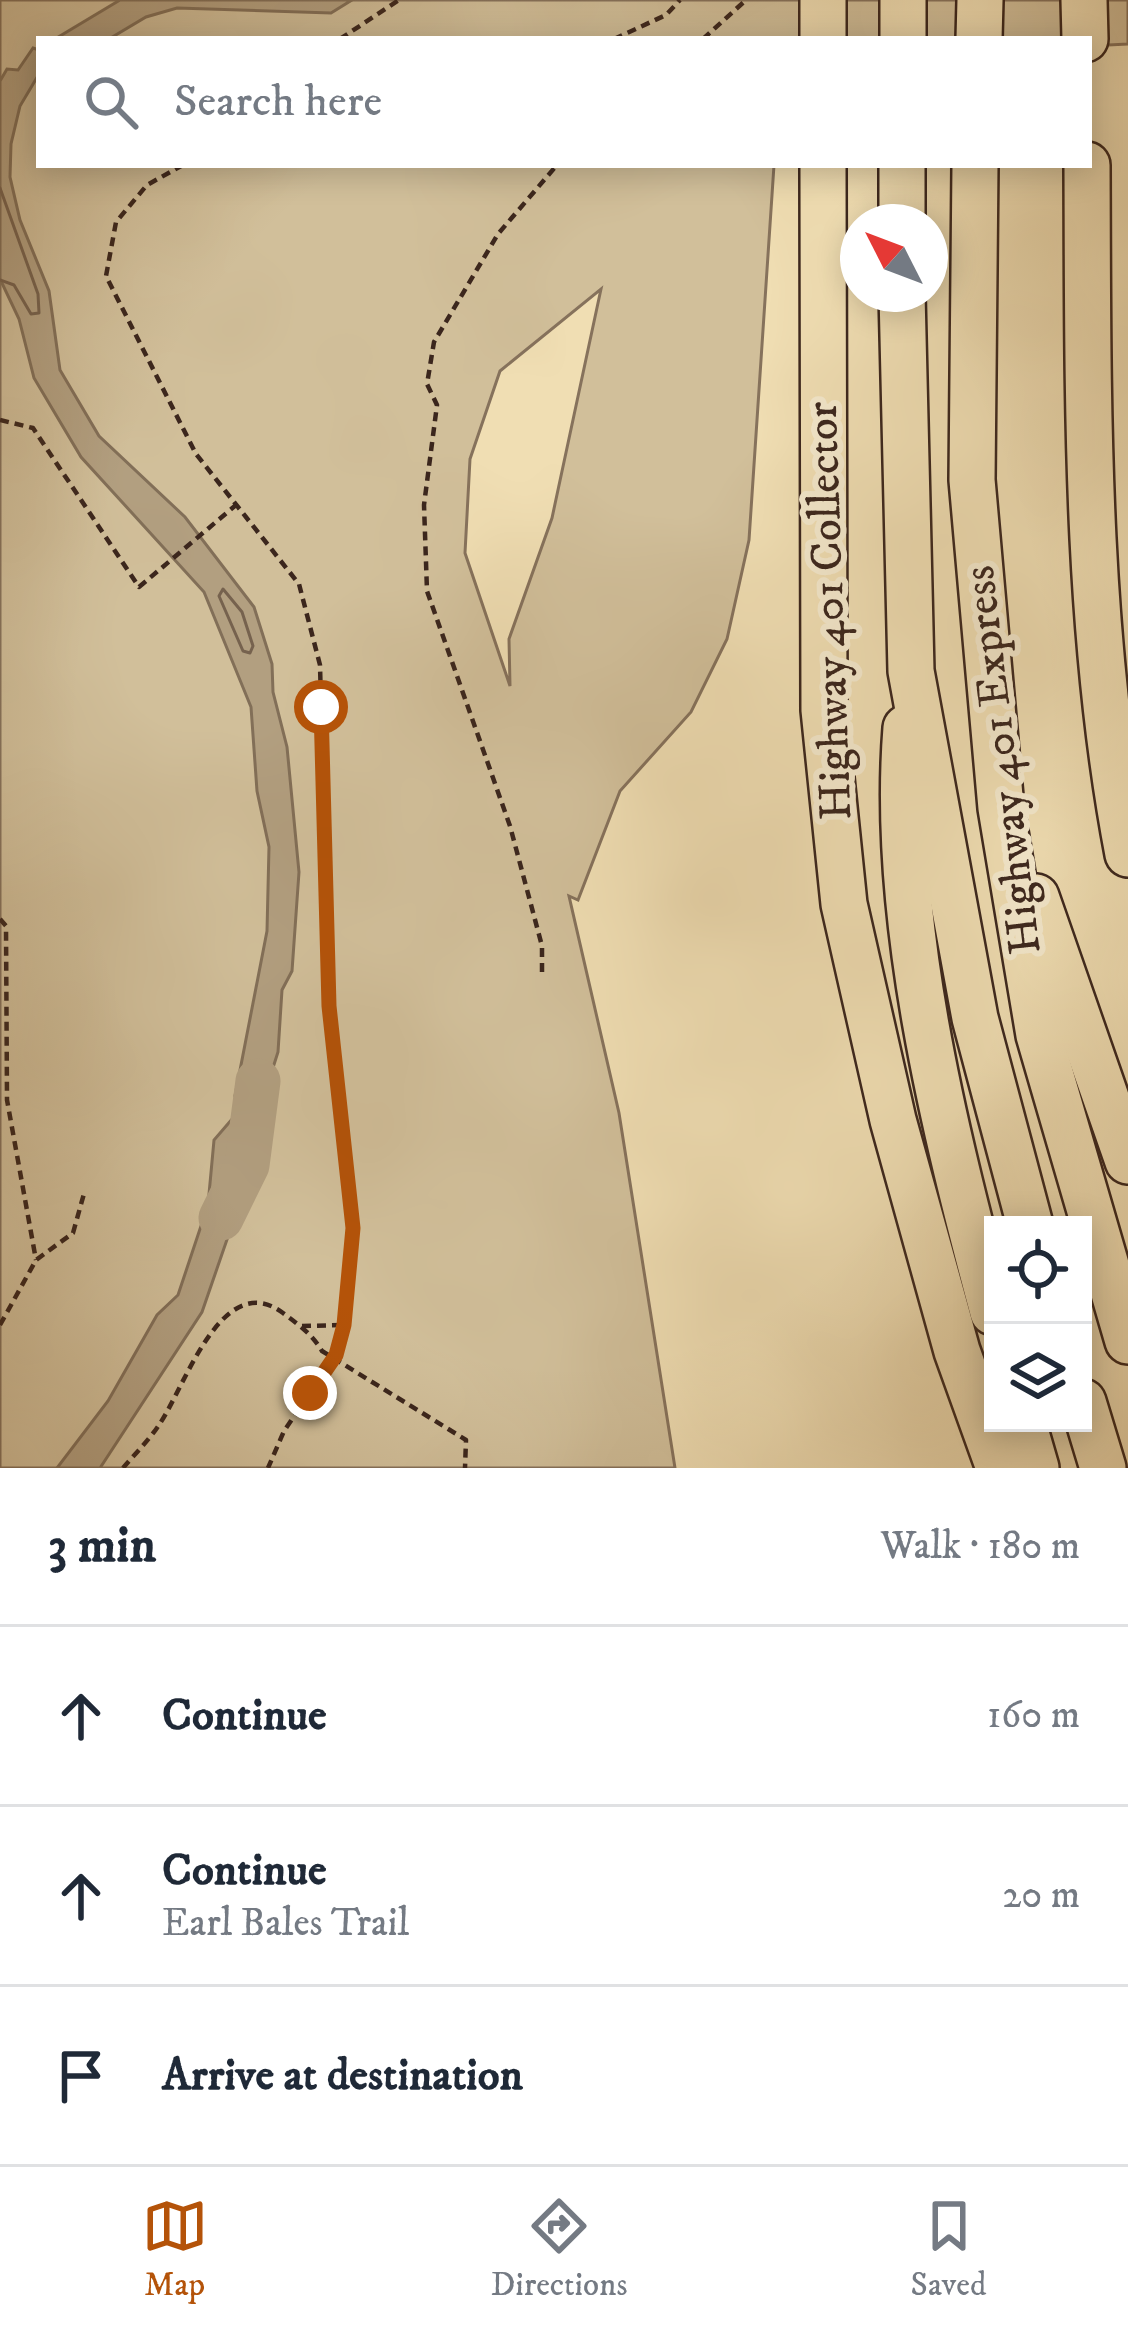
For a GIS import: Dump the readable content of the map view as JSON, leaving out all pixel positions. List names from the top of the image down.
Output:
{
  "streets": {
    "highway": ["Highway 401 Collector", "Highway 401 Express"]
  },
  "north": "top left",
  "page": {
    "search": "Search here",
    "heading": ["3 min", "Walk · 180 m"],
    "list": [
      ["Continue", "160 m"],
      ["Continue", "Earl Bales Trail", "20 m"],
      "Arrive at destination"
    ],
    "nav": ["Map", "Directions", "Saved"]
  }
}
